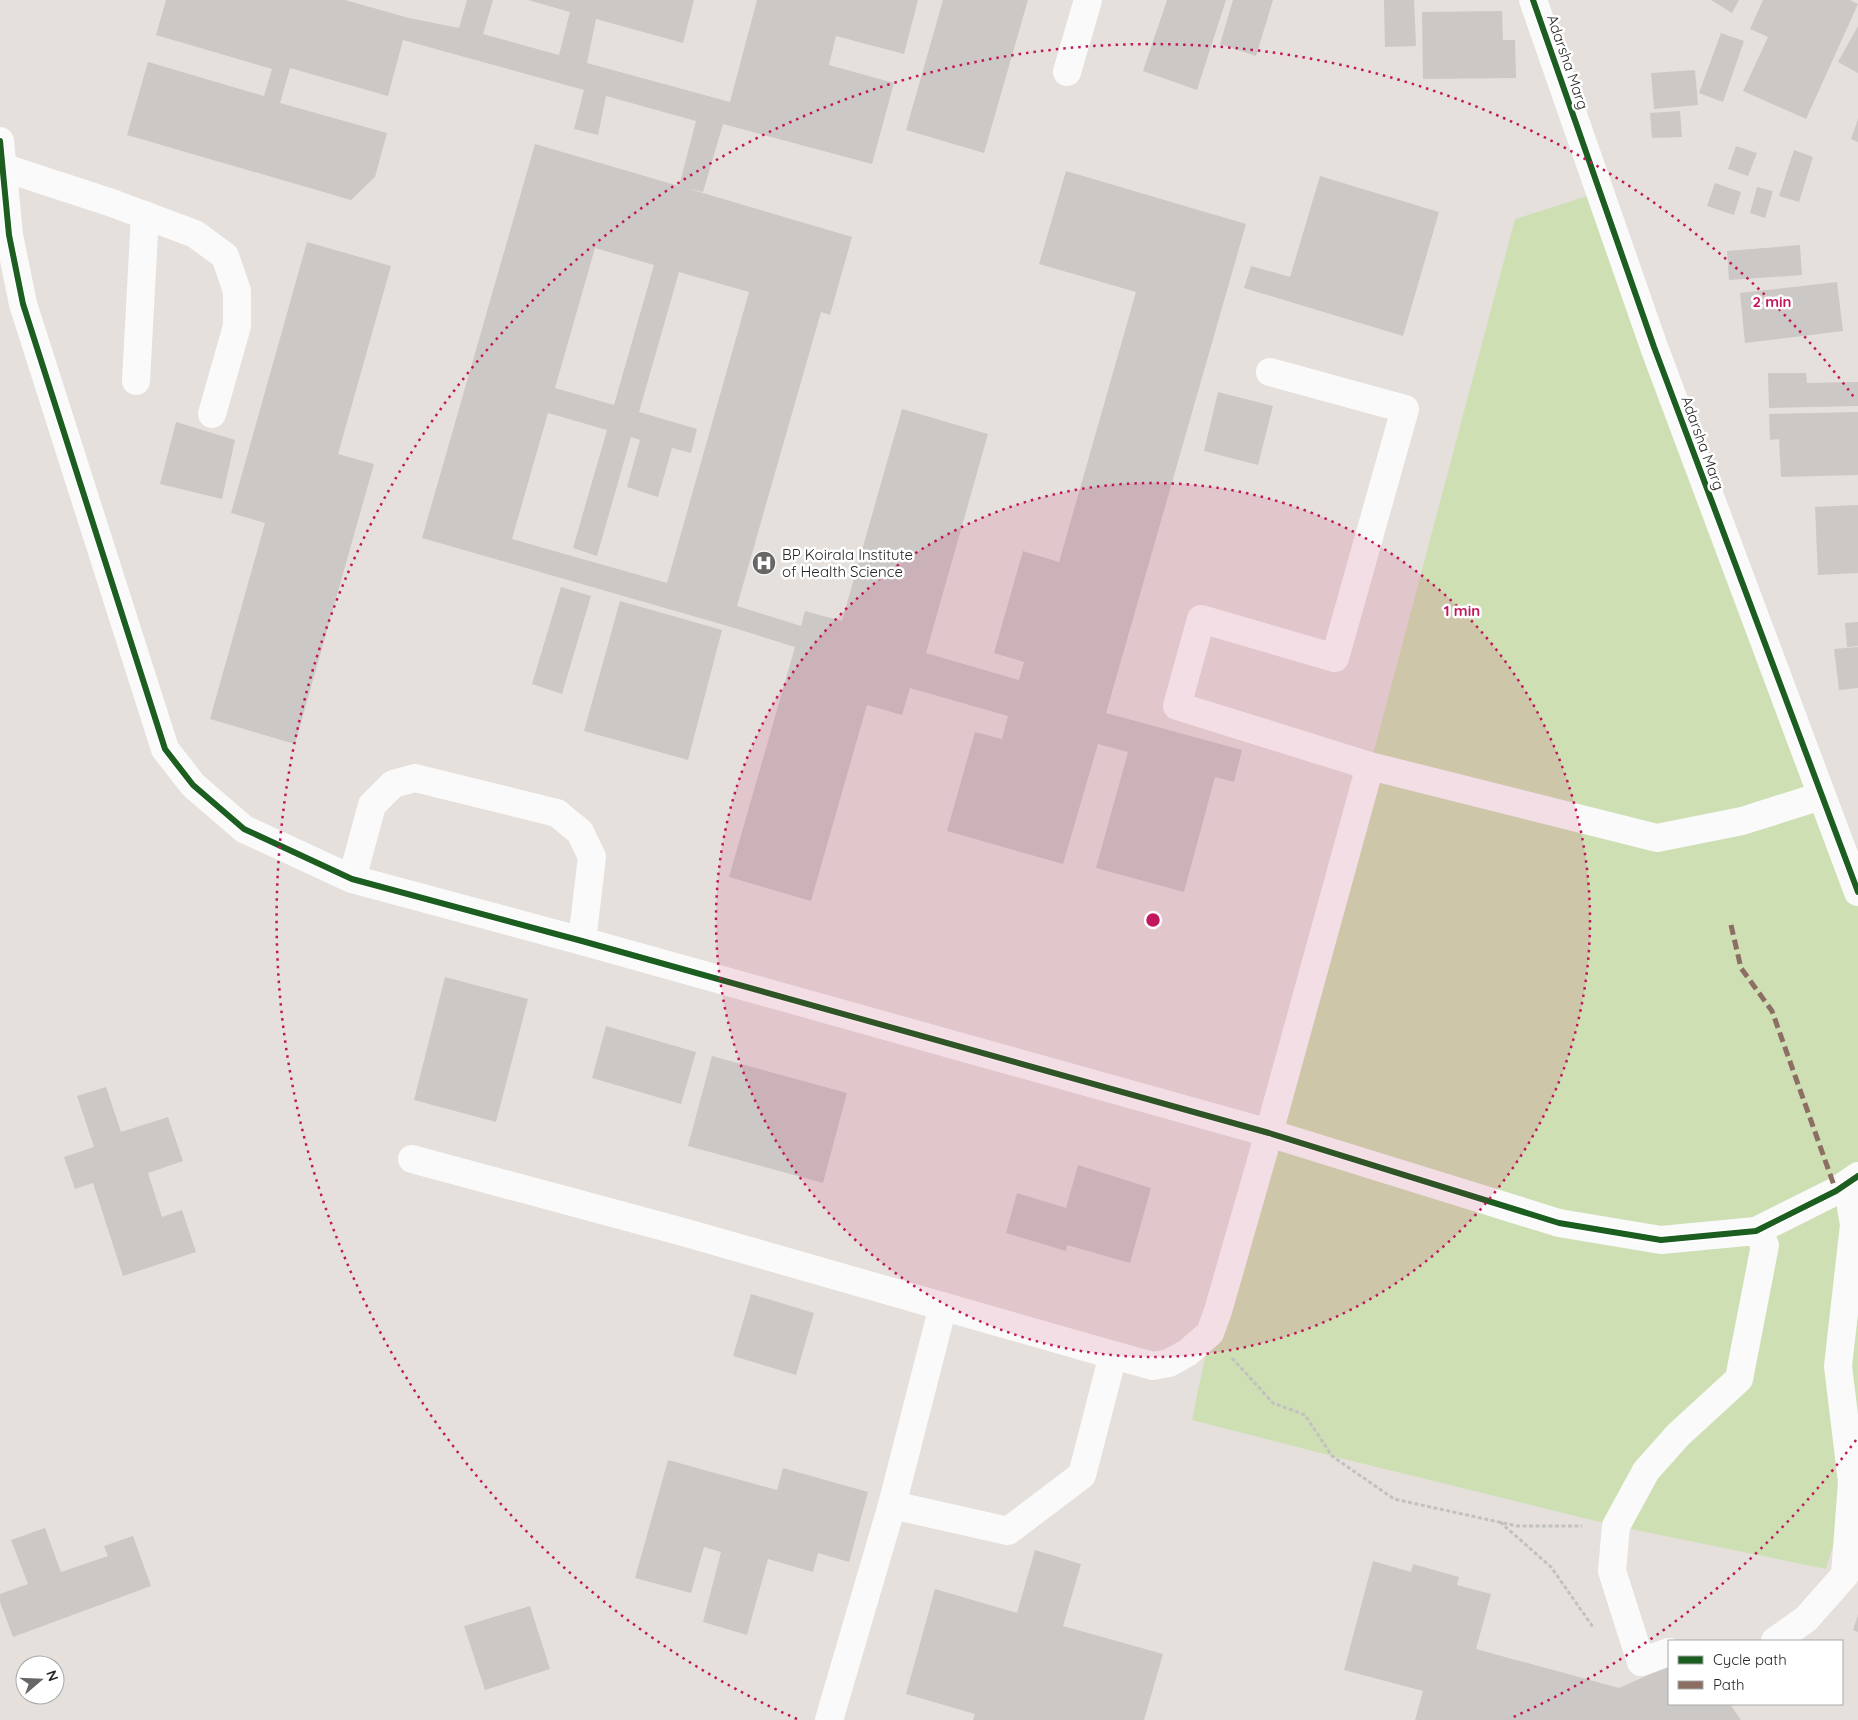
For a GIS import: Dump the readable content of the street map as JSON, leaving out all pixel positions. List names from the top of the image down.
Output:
{
  "streets": {
    "street": ["Adarsha Marg"]
  },
  "places": {
    "hospital": ["BP Koirala Institute of Health Science"]
  },
  "legend": ["Cycle path", "Path"],
  "north": "right",
  "rings": ["2 min", "1 min"]
}
